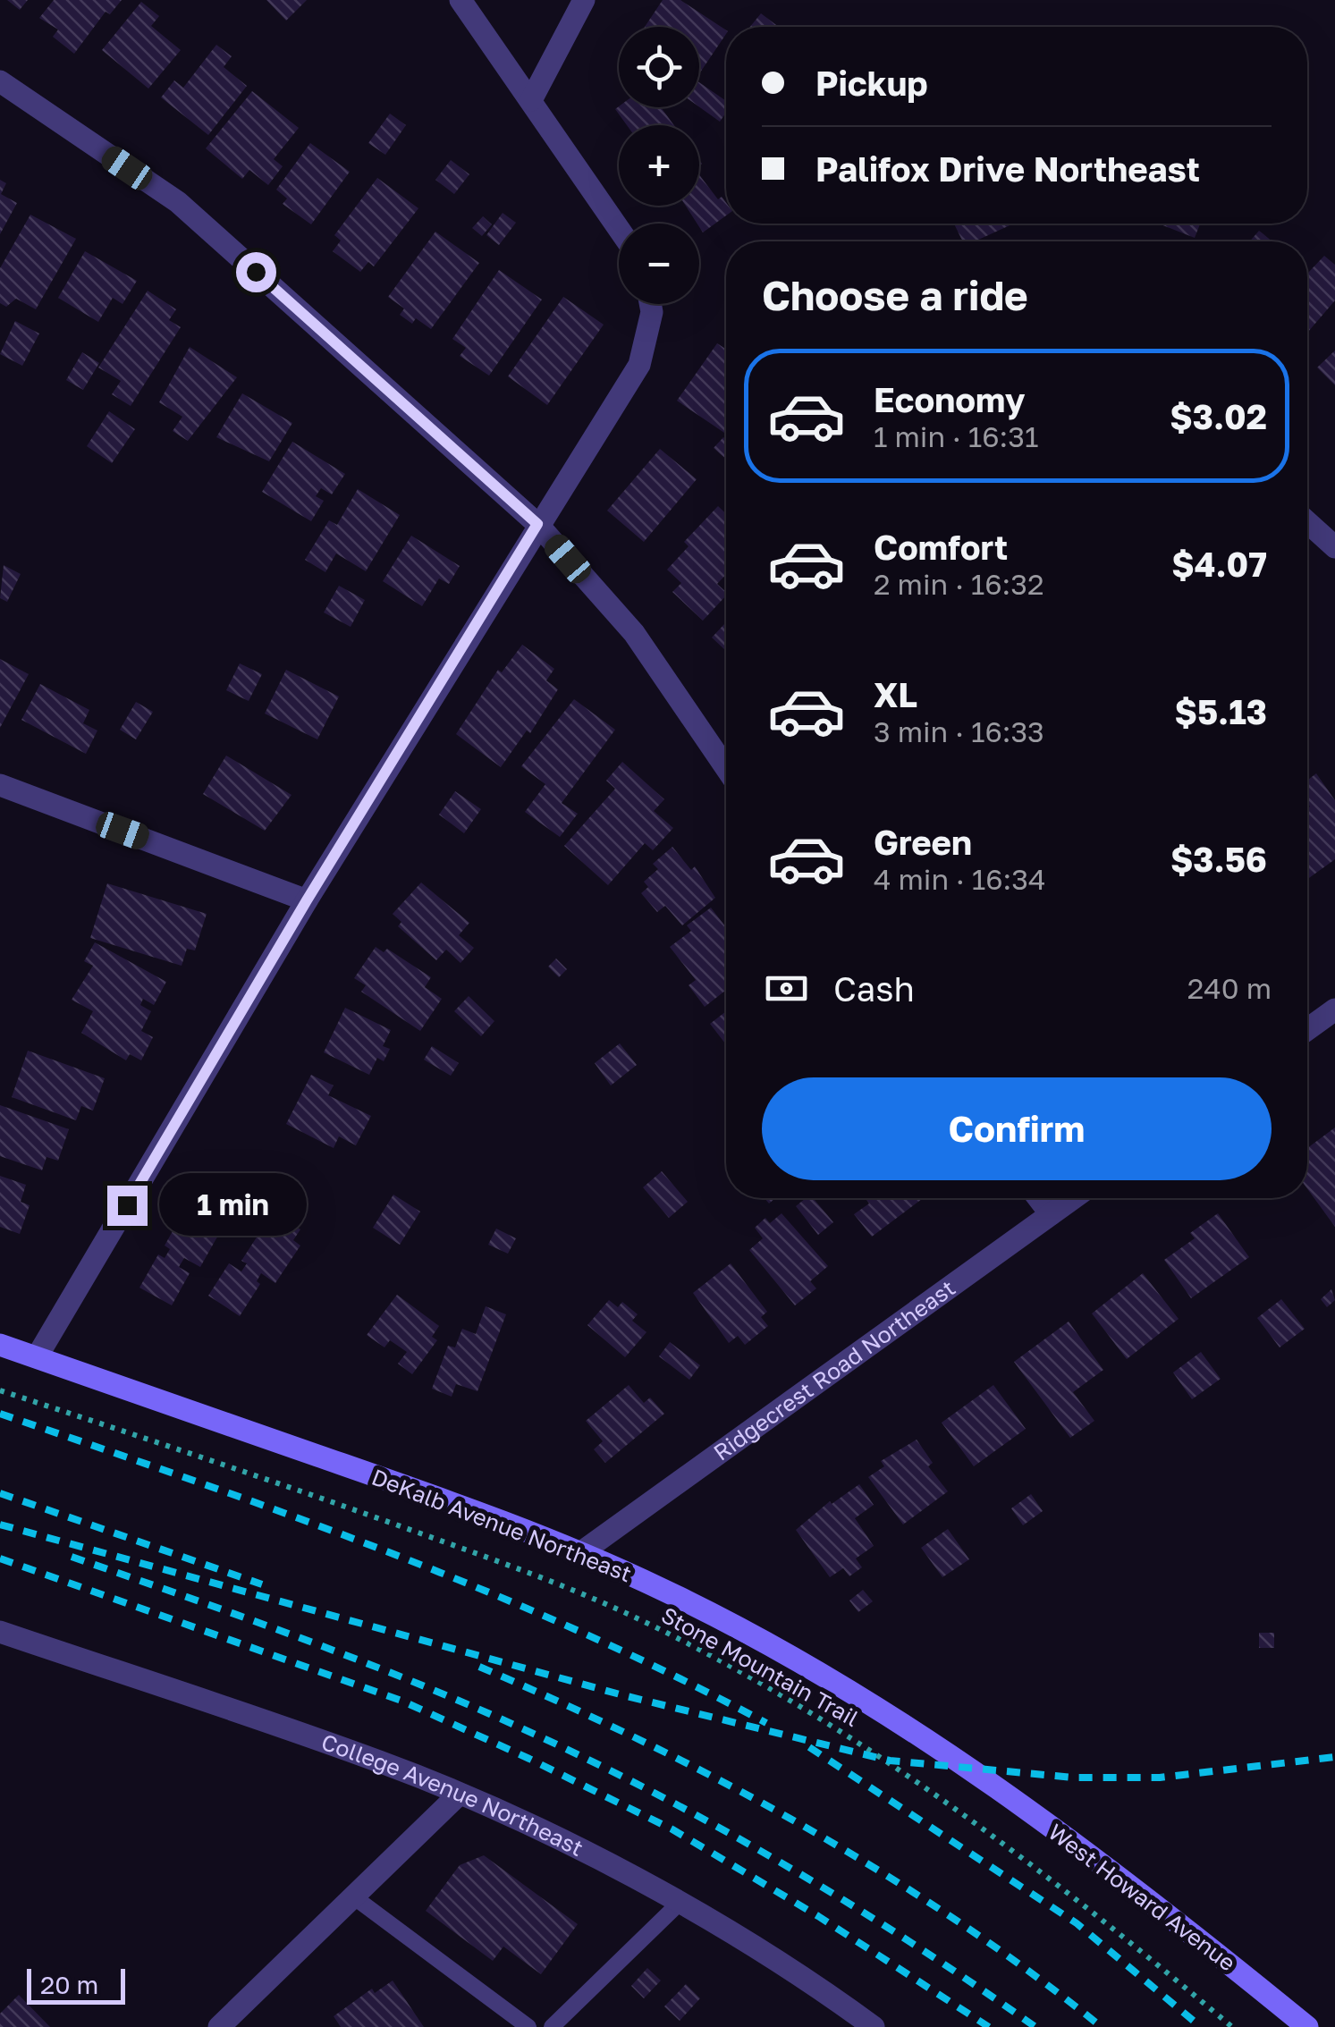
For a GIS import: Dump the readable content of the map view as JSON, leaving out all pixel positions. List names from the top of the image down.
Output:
{
  "streets": {
    "main road": ["DeKalb Avenue Northeast", "West Howard Avenue"],
    "street": ["Ridgecrest Road Northeast", "College Avenue Northeast"],
    "path": ["Stone Mountain Trail"]
  },
  "crossings": [
    ["Ridgecrest Road Northeast", "DeKalb Avenue Northeast"],
    ["DeKalb Avenue Northeast", "West Howard Avenue"]
  ],
  "scale_bar": "20 m",
  "page": {
    "map_buttons": ["+", "−"],
    "banner": ["Pickup", "Palifox Drive Northeast"],
    "heading": "Choose a ride",
    "list": [
      {
        "name": "Economy",
        "note": "1 min · 16:31",
        "value": "$3.02"
      },
      {
        "name": "Comfort",
        "note": "2 min · 16:32",
        "value": "$4.07"
      },
      {
        "name": "XL",
        "note": "3 min · 16:33",
        "value": "$5.13"
      },
      {
        "name": "Green",
        "note": "4 min · 16:34",
        "value": "$3.56"
      }
    ],
    "pay": ["Cash", "240 m"],
    "buttons": "Confirm",
    "bubble": "1 min",
    "scale": "20 m"
  }
}
